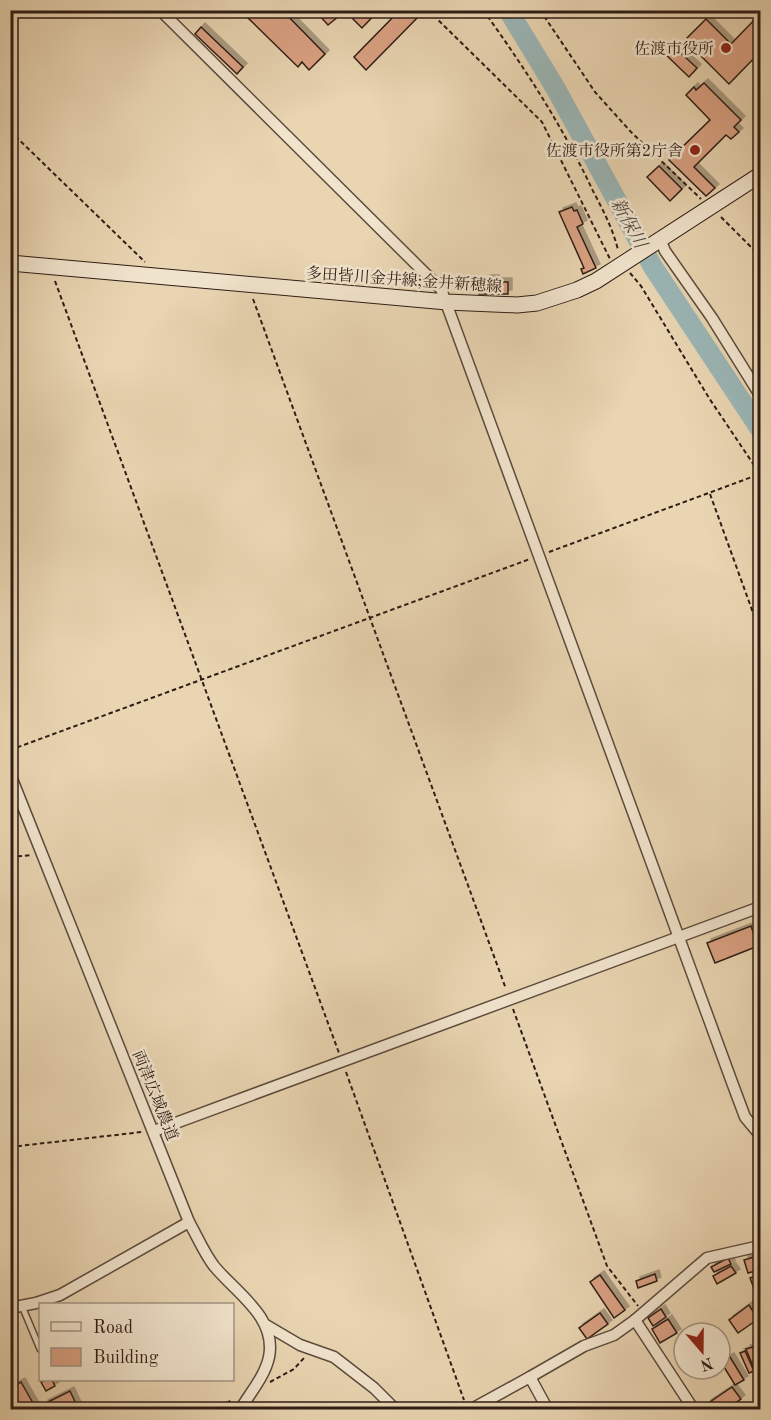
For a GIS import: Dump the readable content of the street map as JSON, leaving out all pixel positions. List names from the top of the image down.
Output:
{
  "streets": {
    "main road": ["多田皆川金井線;金井新穂線"],
    "street": ["両津広域農道"]
  },
  "water": ["新保川"],
  "places": ["佐渡市役所", "佐渡市役所第2庁舎"],
  "legend": ["Road", "Building"],
  "north": "bottom"
}
